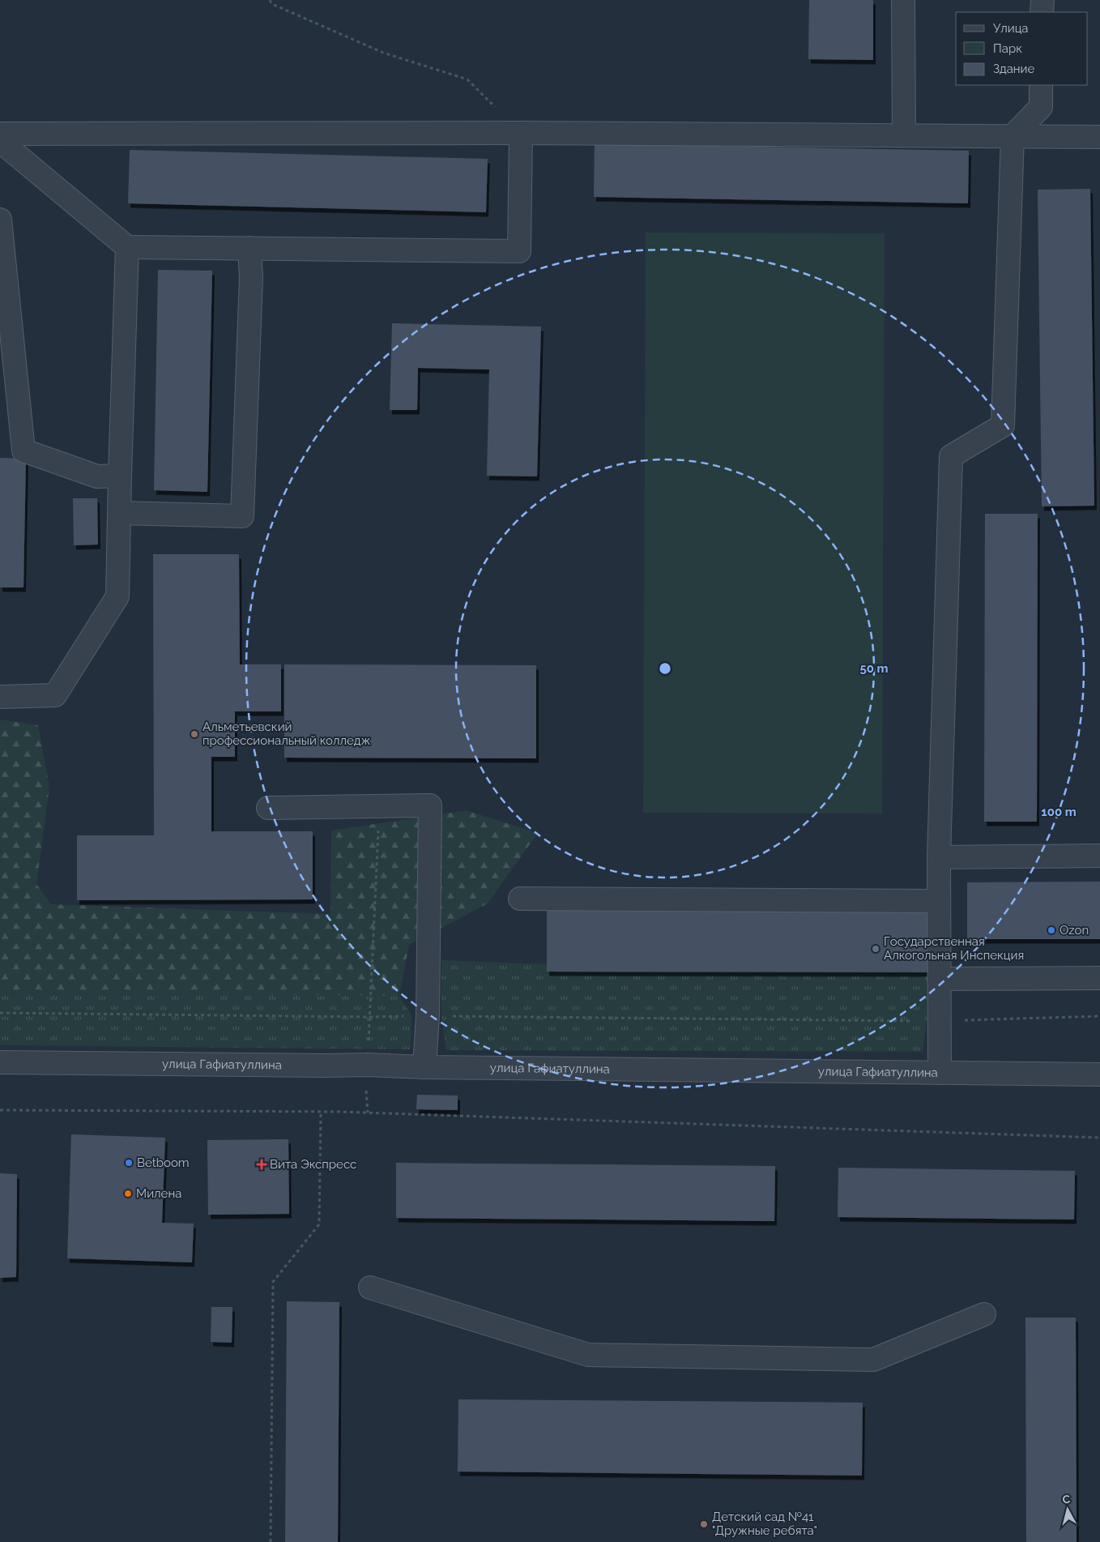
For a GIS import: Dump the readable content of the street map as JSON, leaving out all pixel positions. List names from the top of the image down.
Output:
{
  "streets": {
    "street": ["улица Гафиатуллина"]
  },
  "places": {
    "other": [
      "Альметьевский профессиональный колледж",
      "Ozon",
      "Государственная Алкогольная Инспекция",
      "Betboom",
      "Милена",
      "Детский сад №41 \"Дружные ребята\""
    ],
    "health": ["Вита Экспресс"]
  },
  "legend": ["Улица", "Парк", "Здание"],
  "north": "top",
  "rings": ["50 m", "100 m"]
}
